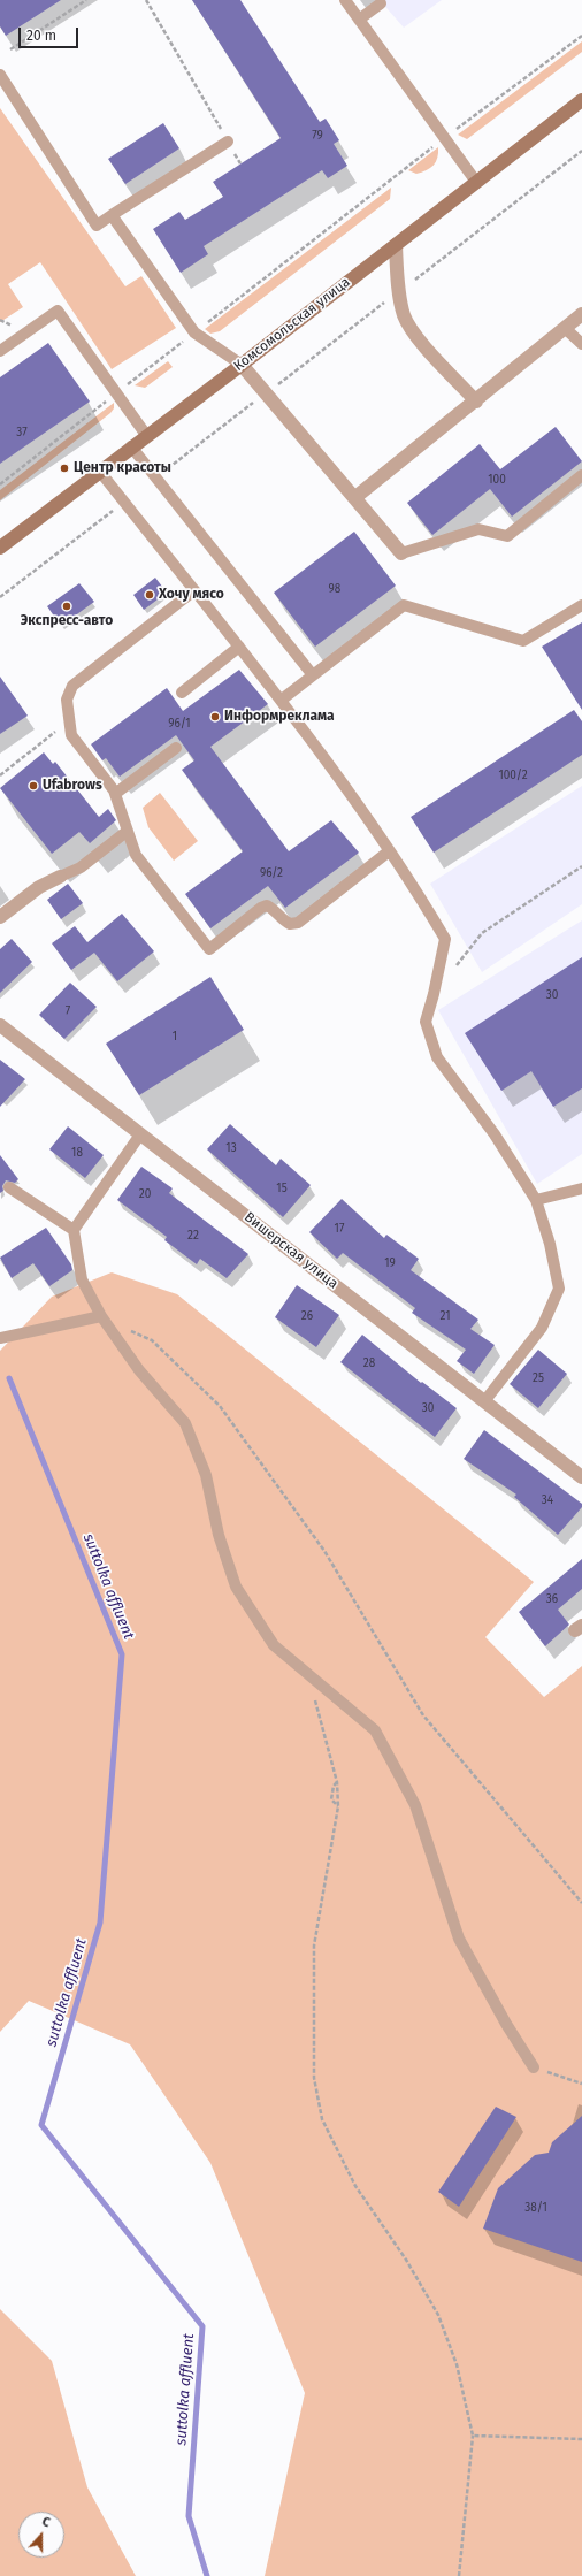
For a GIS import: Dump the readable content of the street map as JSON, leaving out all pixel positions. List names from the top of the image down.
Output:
{
  "streets": {
    "main road": ["Комсомольская улица"],
    "street": ["Вишерская улица"]
  },
  "water": ["suttolka affluent"],
  "places": [
    "Центр красоты",
    "Хочу мясо",
    "Экспресс-авто",
    "Информреклама",
    "Ufabrows"
  ],
  "house_numbers": [
    "79",
    "37",
    "100",
    "98",
    "96/1",
    "100/2",
    "96/2",
    "30",
    "7",
    "1",
    "13",
    "18",
    "15",
    "20",
    "17",
    "22",
    "19",
    "26",
    "21",
    "28",
    "25",
    "30",
    "34",
    "36",
    "38/1"
  ],
  "scale_bar": "20 m",
  "north": "top"
}
